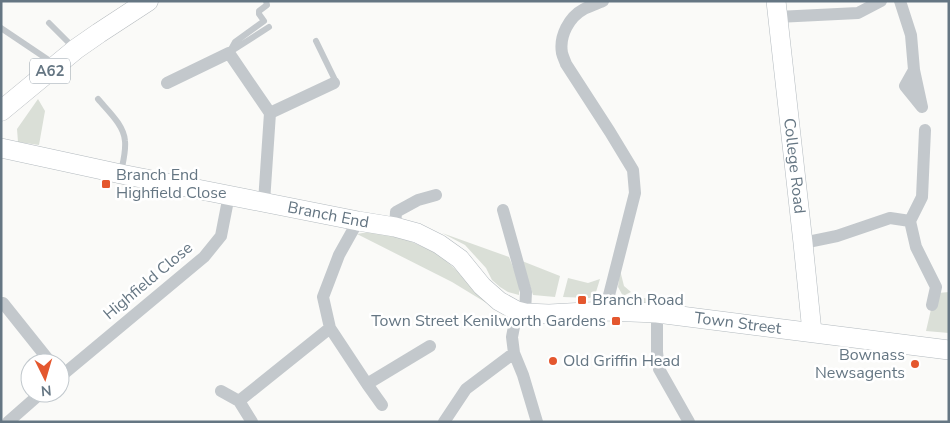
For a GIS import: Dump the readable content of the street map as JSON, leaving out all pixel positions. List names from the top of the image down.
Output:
{
  "streets": {
    "main road": [
      "A62",
      "College Road",
      "Branch End",
      "Town Street"
    ],
    "street": ["Highfield Close"]
  },
  "crossings": [
    ["College Road", "Town Street"],
    ["Branch End", "Highfield Close"],
    ["Branch End", "Town Street"]
  ],
  "places": {
    "transit": ["Branch End Highfield Close", "Branch Road", "Town Street Kenilworth Gardens"],
    "other": ["Old Griffin Head", "Bownass Newsagents"]
  },
  "north": "bottom"
}
